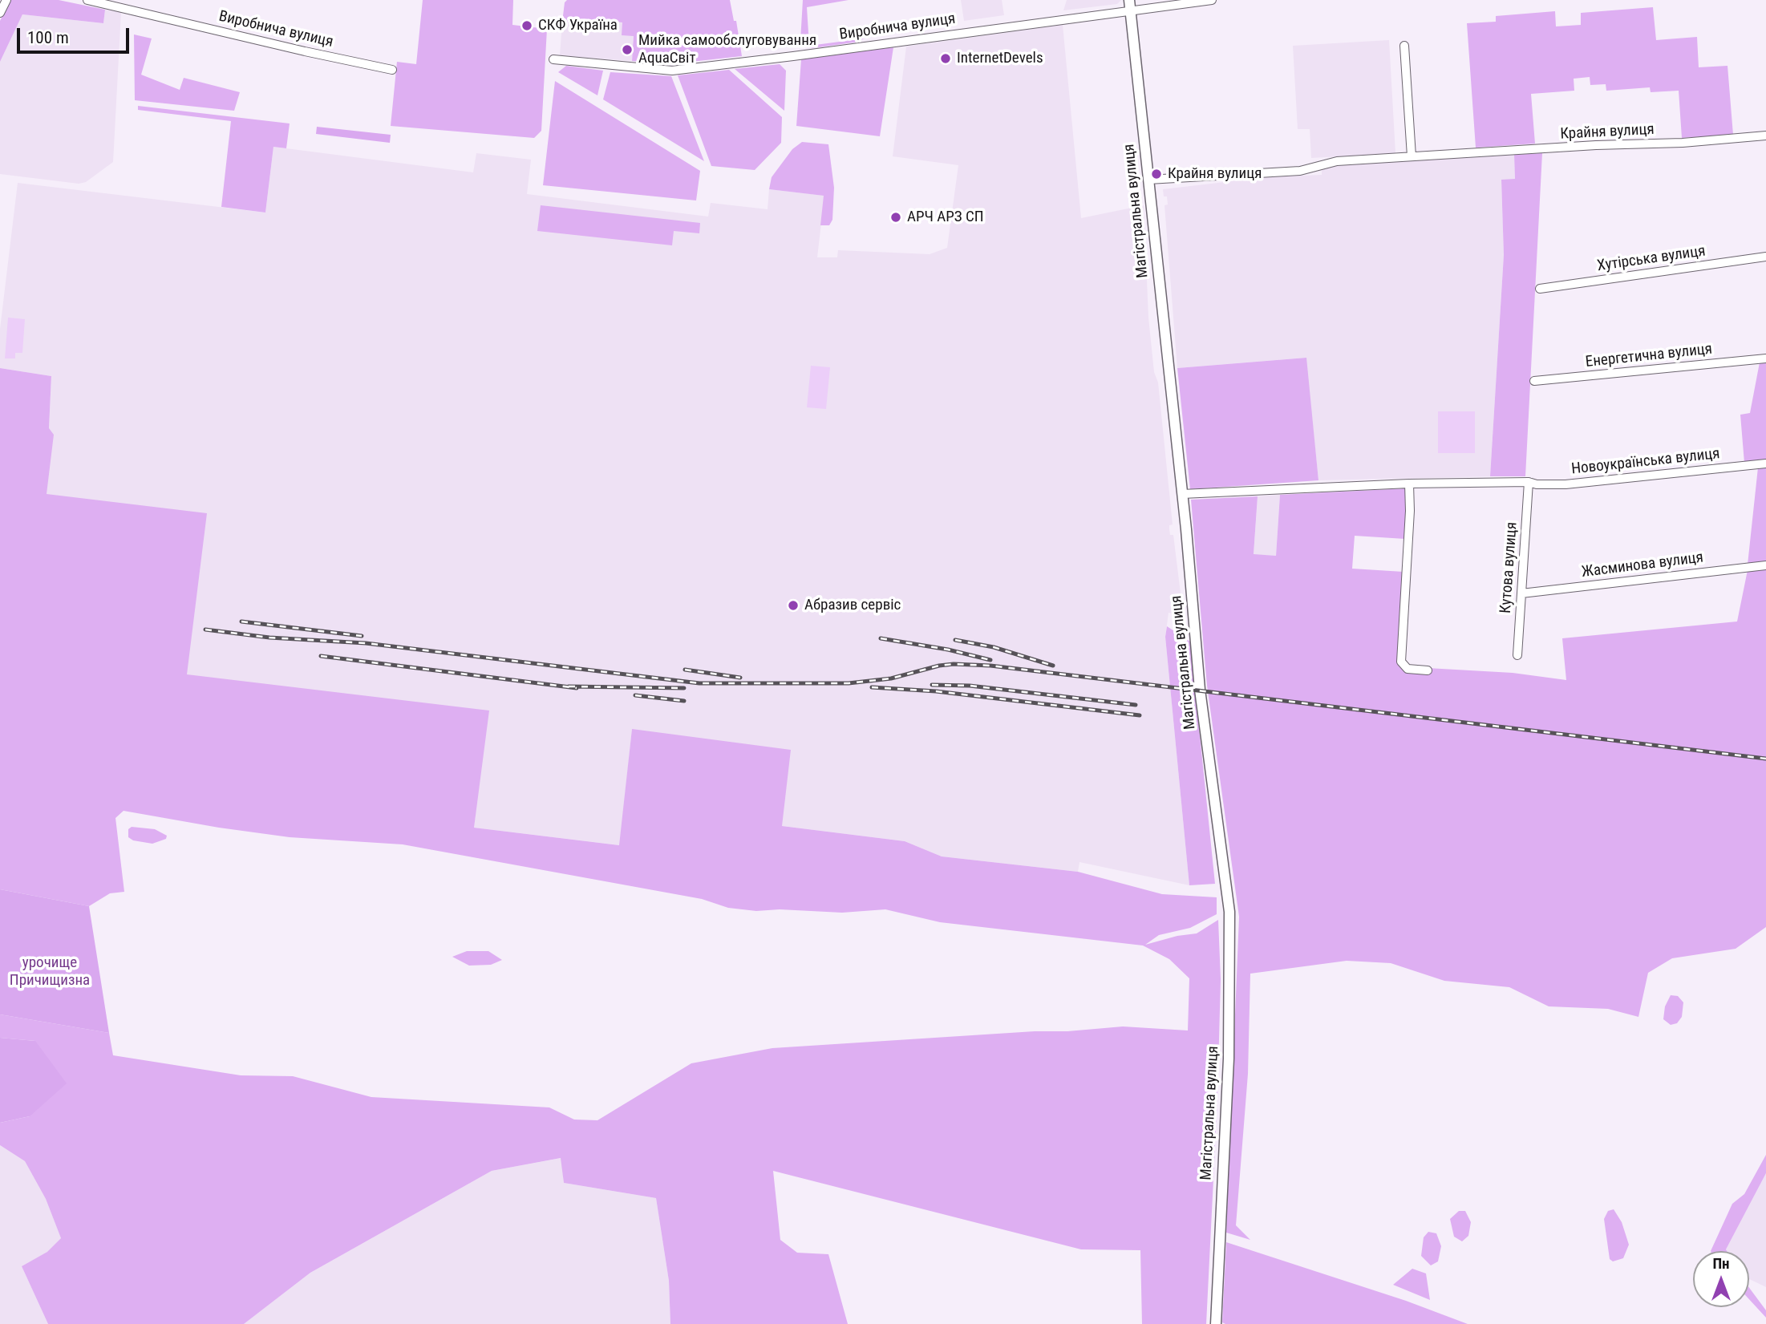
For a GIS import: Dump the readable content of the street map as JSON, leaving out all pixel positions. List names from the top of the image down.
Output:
{
  "streets": {
    "street": [
      "Виробнича вулиця",
      "Крайня вулиця",
      "Магістральна вулиця",
      "Хутірська вулиця",
      "Енергетична вулиця",
      "Новоукраїнська вулиця",
      "Жасминова вулиця",
      "Кутова вулиця"
    ]
  },
  "crossings": [
    ["Виробнича вулиця", "Магістральна вулиця"],
    ["Крайня вулиця", "Магістральна вулиця"],
    ["Магістральна вулиця", "Новоукраїнська вулиця"],
    ["Новоукраїнська вулиця", "Кутова вулиця"],
    ["Жасминова вулиця", "Кутова вулиця"]
  ],
  "parks": ["урочище Причищизна"],
  "places": [
    "СКФ Україна",
    "Мийка самообслуговування AquaСвіт",
    "InternetDevels",
    "Крайня вулиця",
    "АРЧ АРЗ СП",
    "Абразив сервіс"
  ],
  "scale_bar": "100 m",
  "north": "top"
}
